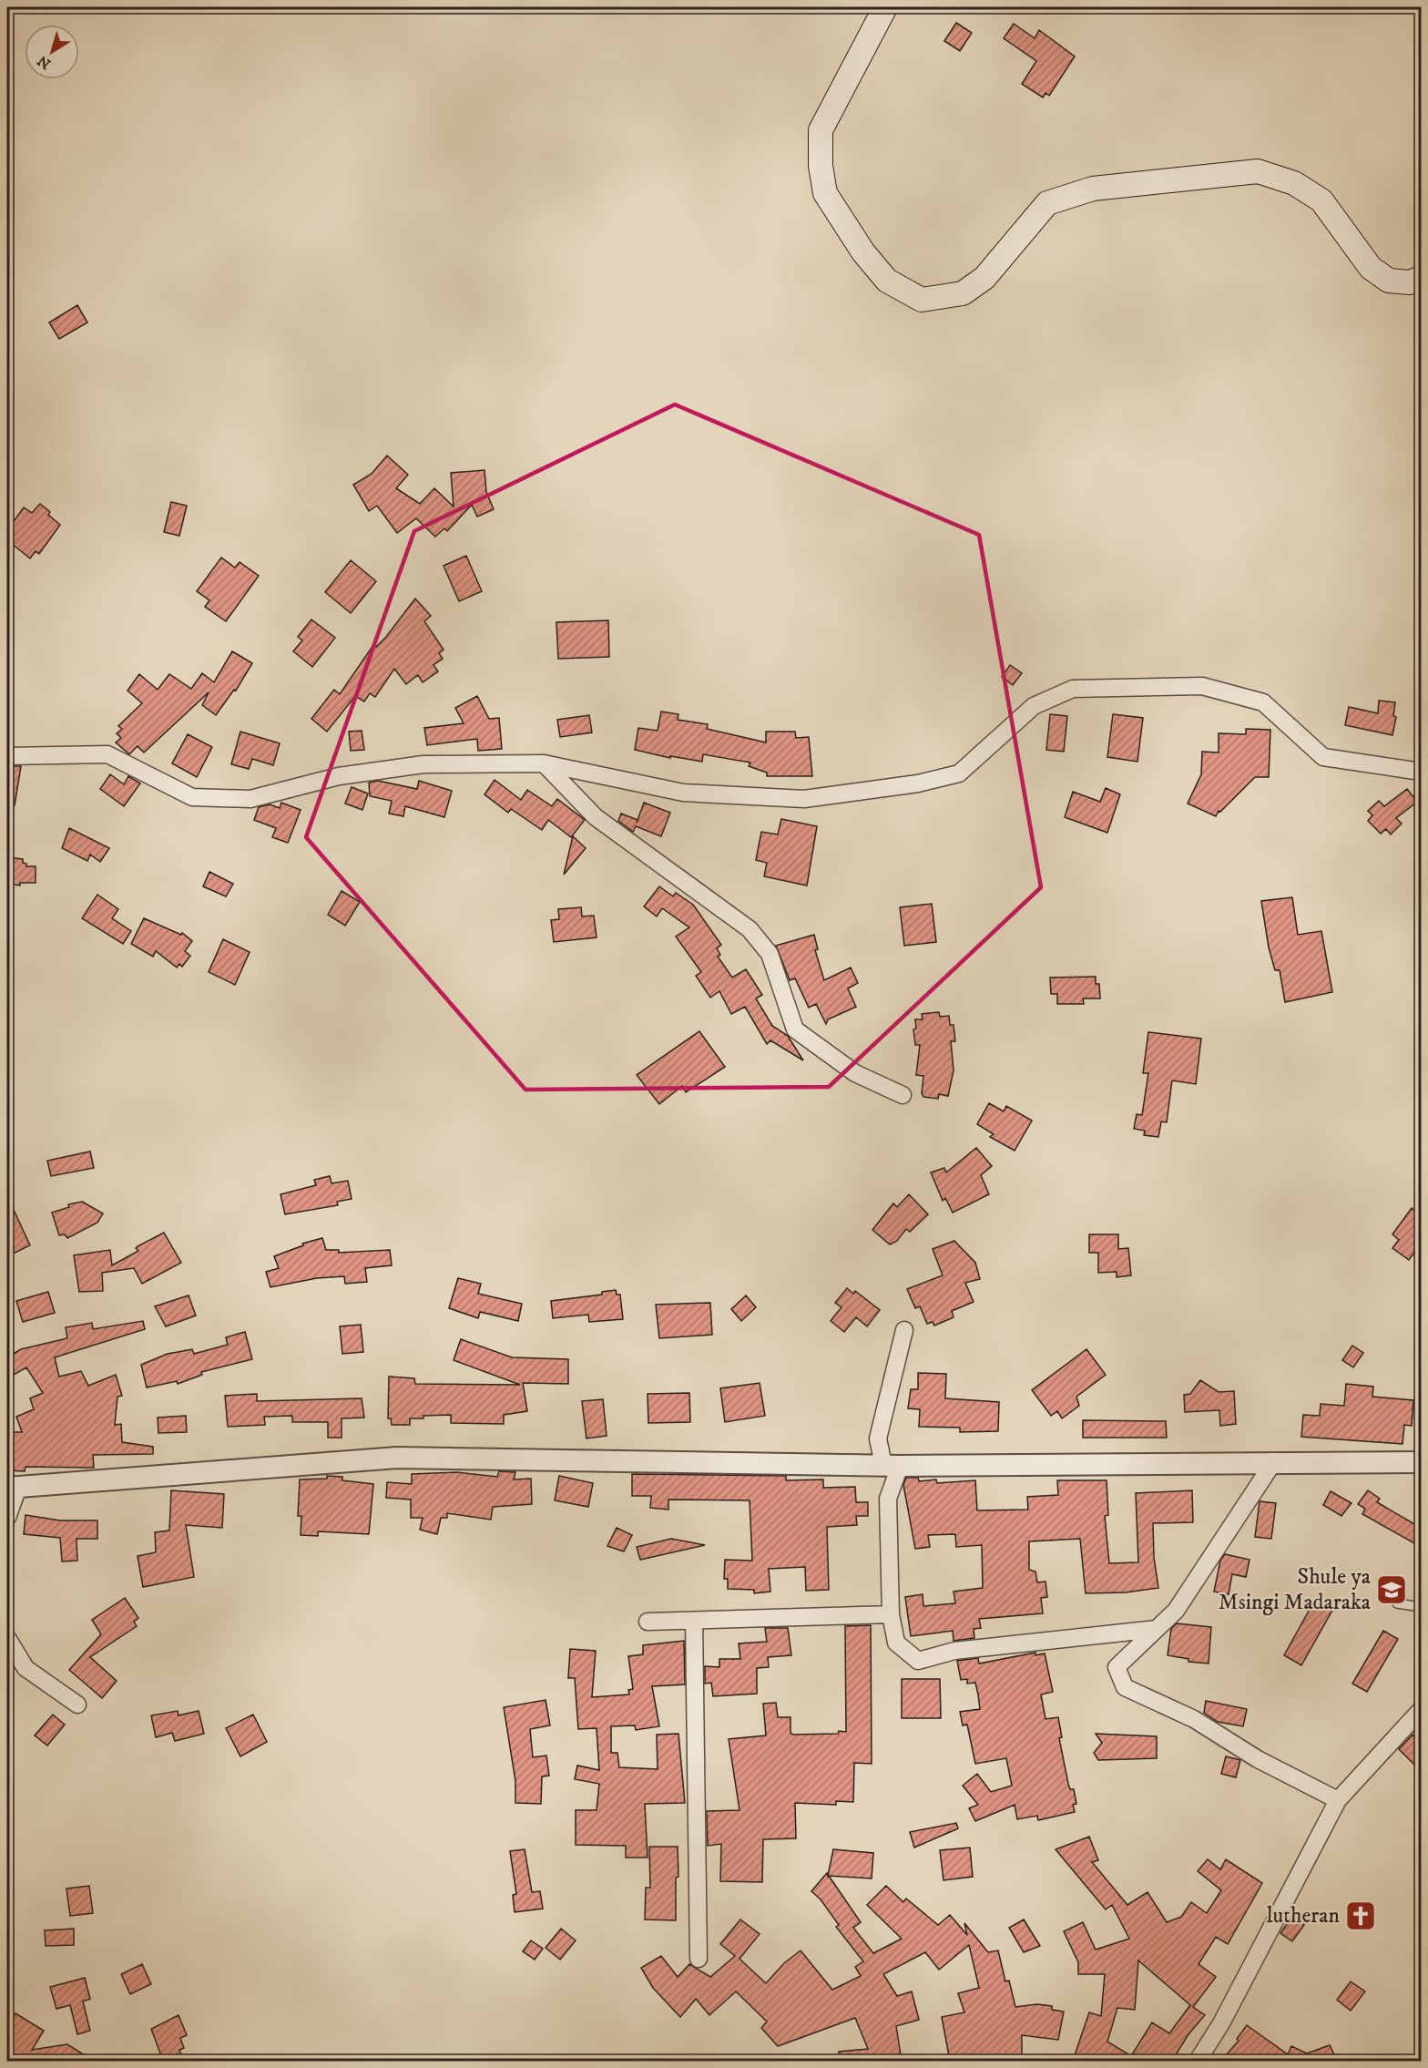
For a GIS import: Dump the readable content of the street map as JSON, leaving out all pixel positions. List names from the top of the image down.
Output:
{
  "places": {
    "school or university": ["Shule ya Msingi Madaraka"],
    "church": ["lutheran"]
  },
  "north": "bottom left"
}
